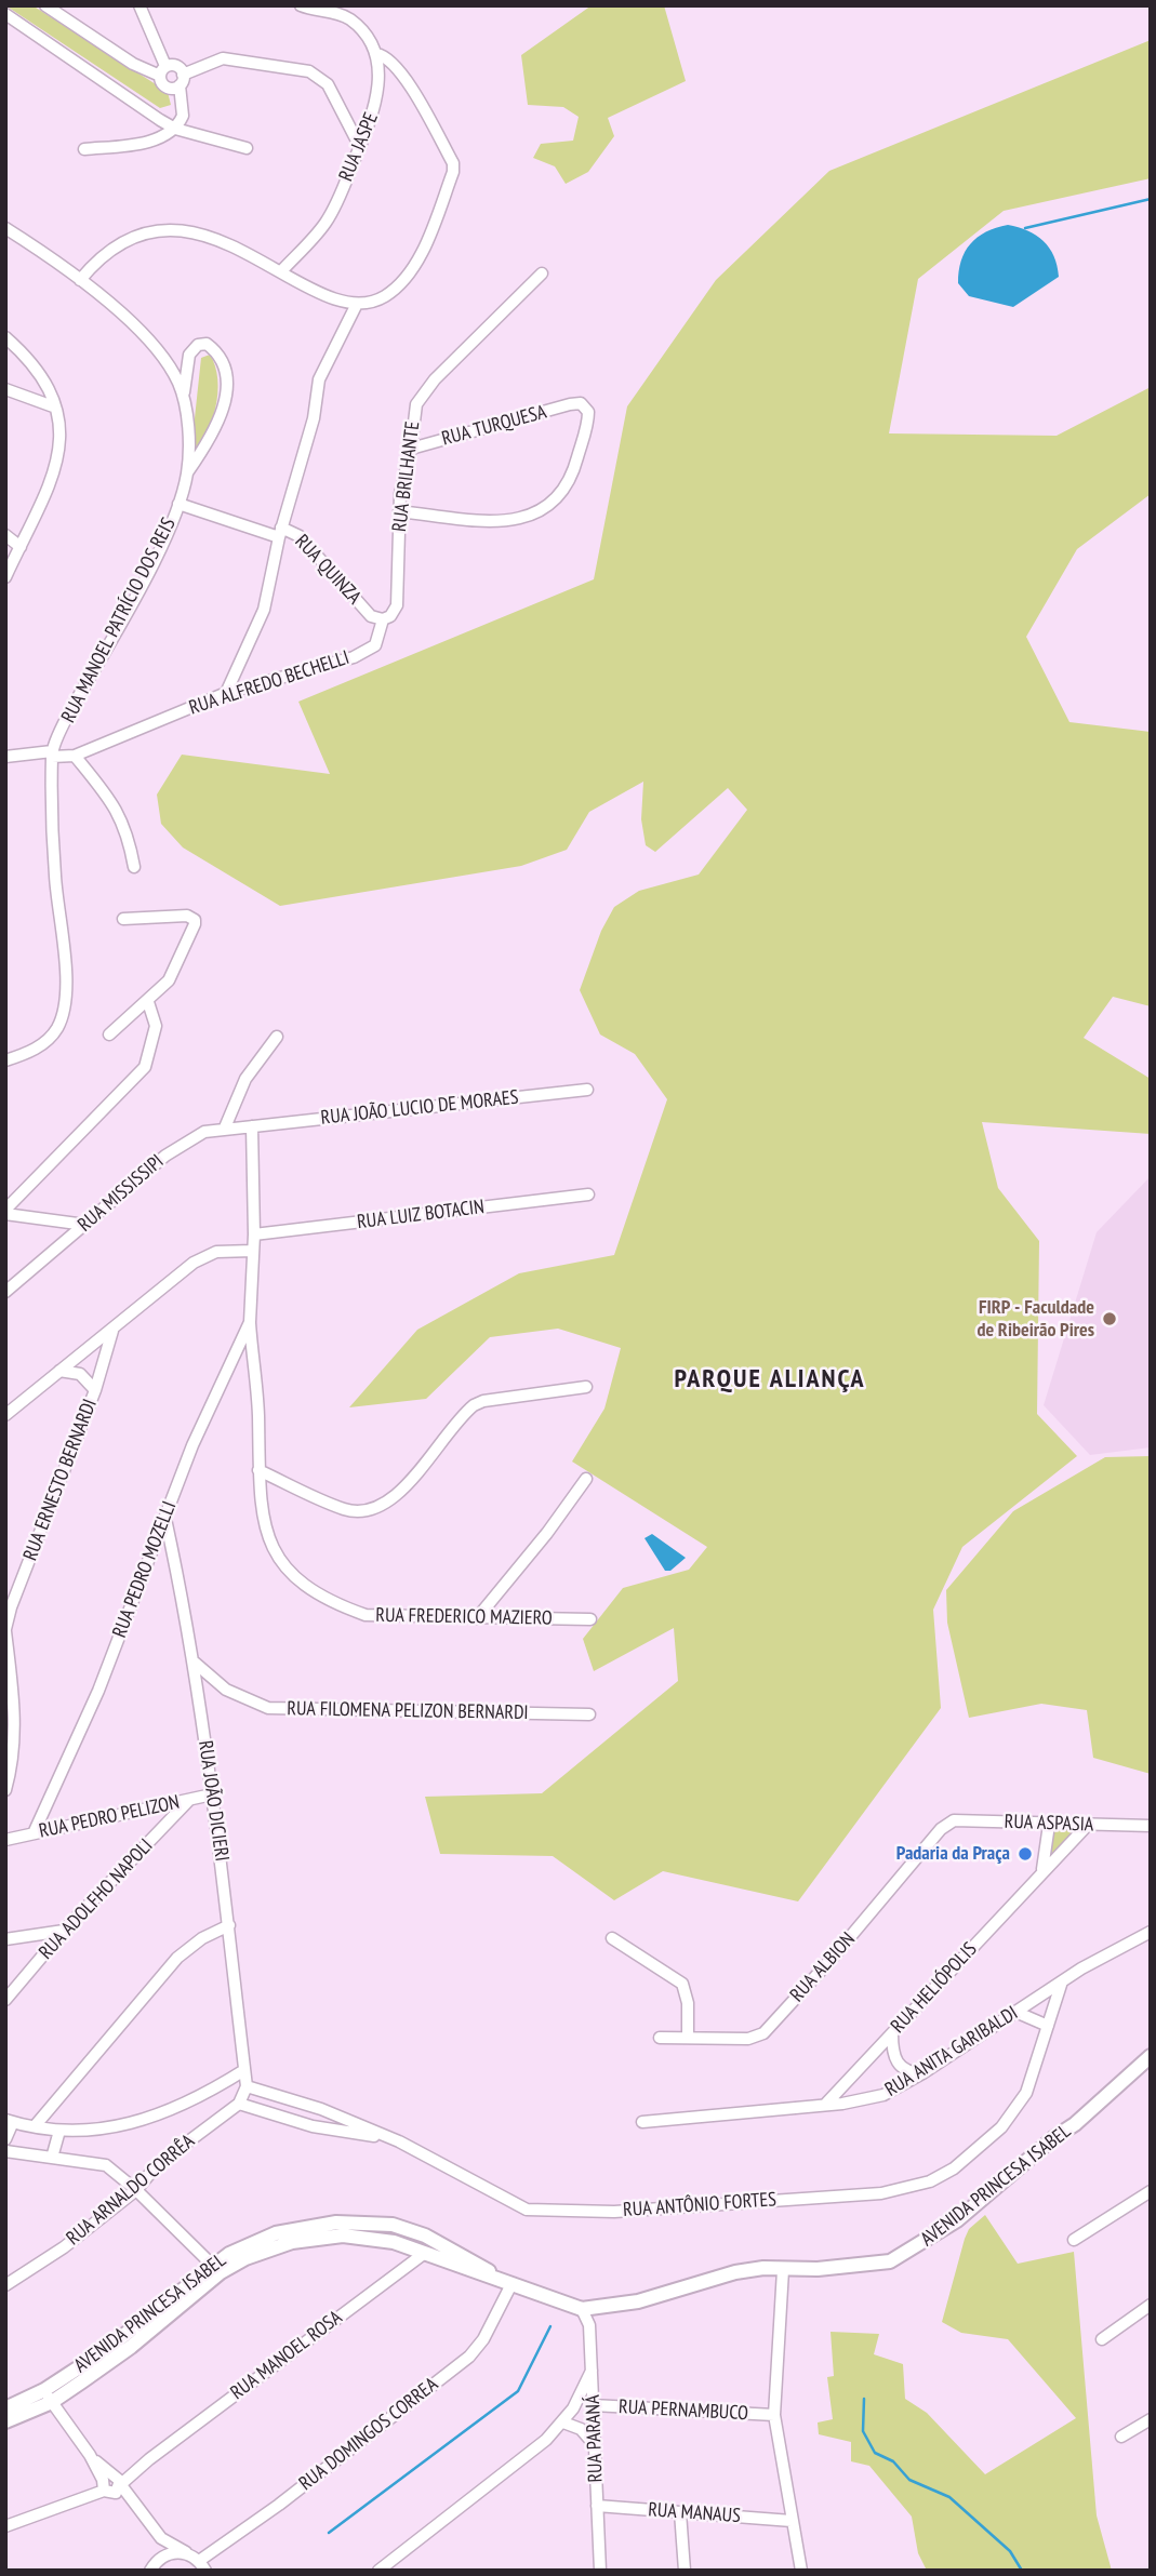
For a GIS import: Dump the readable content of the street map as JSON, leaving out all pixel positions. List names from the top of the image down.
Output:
{
  "streets": {
    "main road": ["AVENIDA PRINCESA ISABEL"],
    "street": [
      "RUA JASPE",
      "RUA TURQUESA",
      "RUA BRILHANTE",
      "RUA QUINZA",
      "RUA MANOEL PATRÍCIO DOS REIS",
      "RUA ALFREDO BECHELLI",
      "RUA JOÃO LUCIO DE MORAES",
      "RUA MISSISSIPI",
      "RUA LUIZ BOTACIN",
      "RUA ERNESTO BERNARDI",
      "RUA PEDRO MOZELLI",
      "RUA FREDERICO MAZIERO",
      "RUA FILOMENA PELIZON BERNARDI",
      "RUA JOÃO DICIERI",
      "RUA PEDRO PELIZON",
      "RUA ASPASIA",
      "RUA ADOLFHO NAPOLI",
      "RUA ALBION",
      "RUA HELIÓPOLIS",
      "RUA ANITA GARIBALDI",
      "RUA ARNALDO CORRÊA",
      "RUA ANTÔNIO FORTES",
      "RUA MANOEL ROSA",
      "RUA PERNAMBUCO",
      "RUA DOMINGOS CORREA",
      "RUA PARANÁ",
      "RUA MANAUS"
    ]
  },
  "crossings": [
    ["RUA TURQUESA", "RUA BRILHANTE"],
    ["RUA BRILHANTE", "RUA QUINZA"],
    ["RUA BRILHANTE", "RUA ALFREDO BECHELLI"],
    ["RUA QUINZA", "RUA MANOEL PATRÍCIO DOS REIS"],
    ["RUA QUINZA", "RUA ALFREDO BECHELLI"],
    ["RUA MANOEL PATRÍCIO DOS REIS", "RUA ALFREDO BECHELLI"],
    ["RUA JOÃO LUCIO DE MORAES", "RUA MISSISSIPI"],
    ["RUA PEDRO MOZELLI", "RUA FREDERICO MAZIERO"],
    ["RUA PEDRO MOZELLI", "RUA JOÃO DICIERI"],
    ["RUA PEDRO MOZELLI", "RUA PEDRO PELIZON"],
    ["RUA FILOMENA PELIZON BERNARDI", "RUA JOÃO DICIERI"],
    ["RUA JOÃO DICIERI", "RUA PEDRO PELIZON"],
    ["RUA JOÃO DICIERI", "RUA ARNALDO CORRÊA"],
    ["RUA JOÃO DICIERI", "RUA ANTÔNIO FORTES"],
    ["RUA PEDRO PELIZON", "RUA ADOLFHO NAPOLI"],
    ["RUA ASPASIA", "RUA ALBION"],
    ["RUA ASPASIA", "RUA HELIÓPOLIS"],
    ["RUA HELIÓPOLIS", "RUA ANITA GARIBALDI"],
    ["RUA ANITA GARIBALDI", "RUA ANTÔNIO FORTES"],
    ["AVENIDA PRINCESA ISABEL", "RUA MANOEL ROSA"],
    ["AVENIDA PRINCESA ISABEL", "RUA DOMINGOS CORREA"],
    ["AVENIDA PRINCESA ISABEL", "RUA PARANÁ"],
    ["RUA ARNALDO CORRÊA", "RUA ANTÔNIO FORTES"],
    ["RUA PERNAMBUCO", "RUA PARANÁ"],
    ["RUA PARANÁ", "RUA MANAUS"]
  ],
  "districts": ["PARQUE ALIANÇA"],
  "places": ["FIRP - Faculdade de Ribeirão Pires", "Padaria da Praça"]
}
